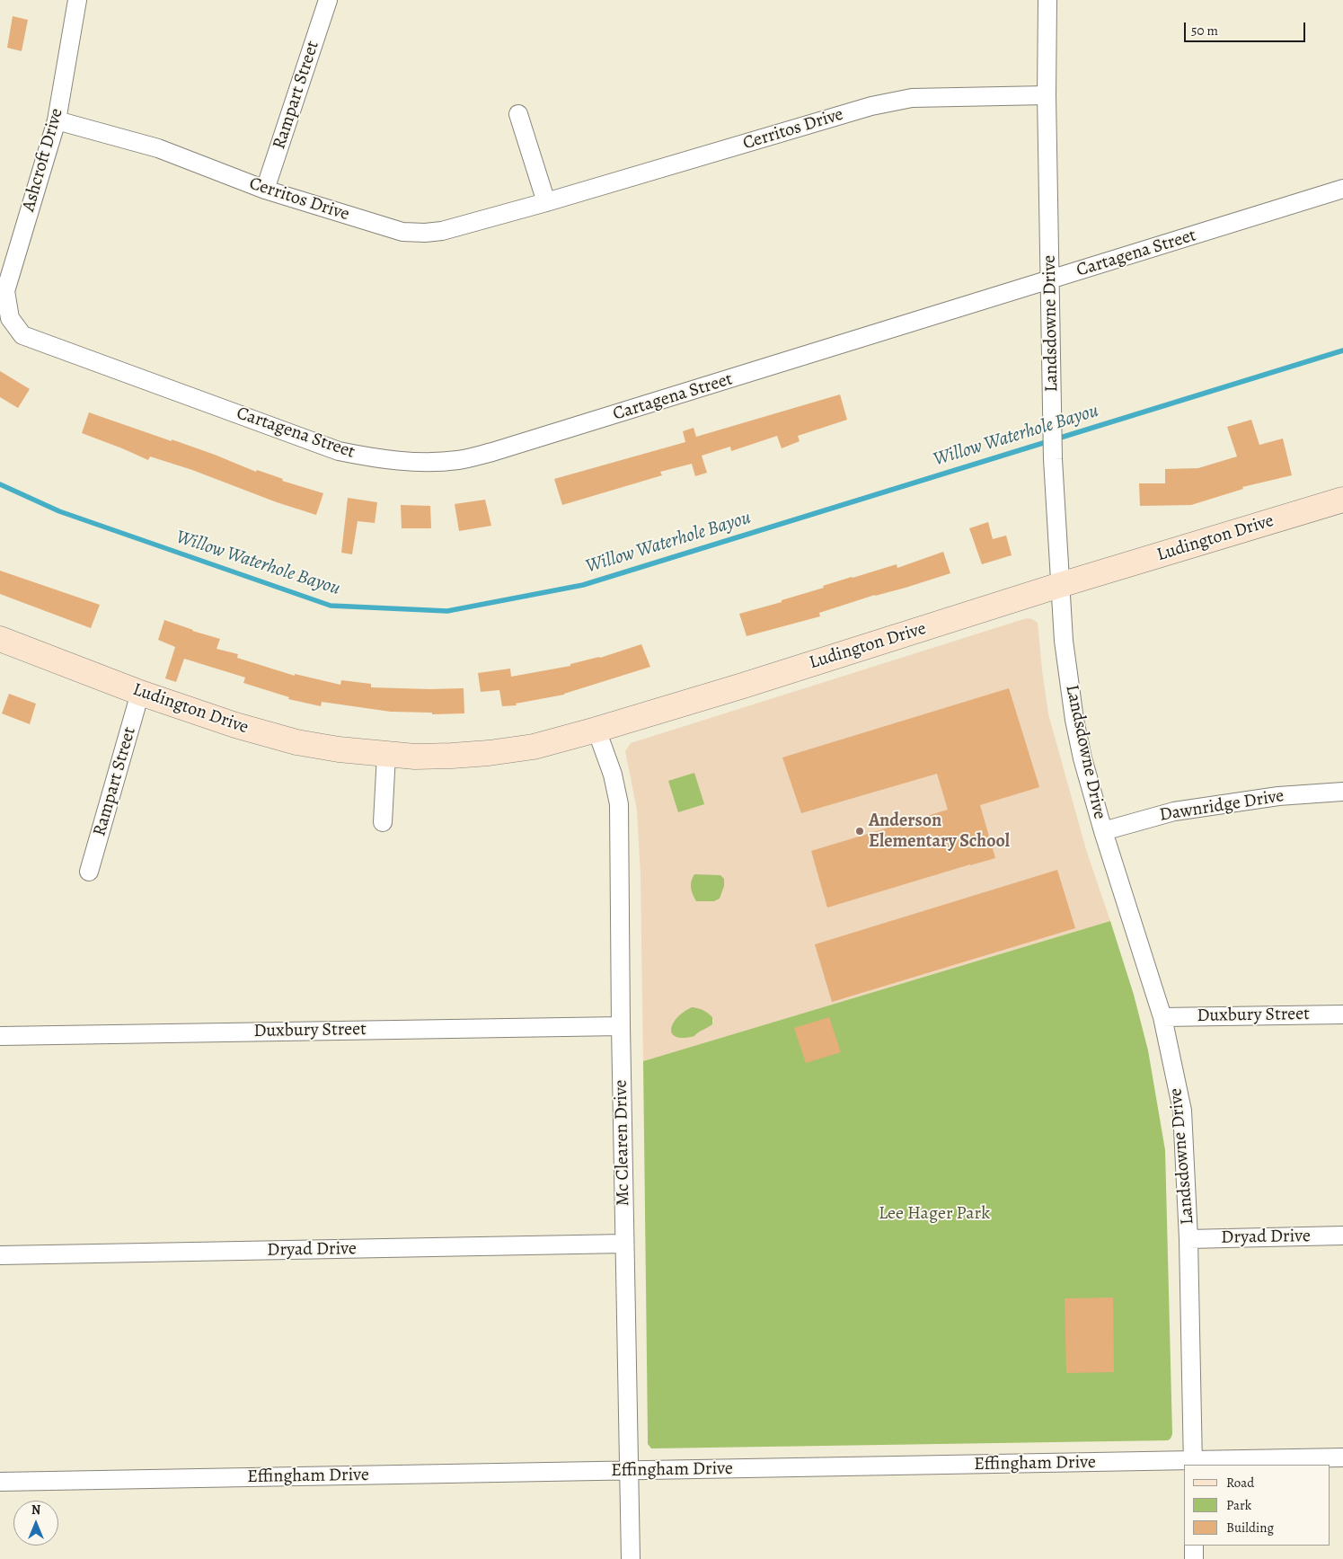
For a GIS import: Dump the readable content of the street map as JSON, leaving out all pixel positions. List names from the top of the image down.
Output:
{
  "streets": {
    "street": [
      "Rampart Street",
      "Cerritos Drive",
      "Ashcroft Drive",
      "Cartagena Street",
      "Landsdowne Drive",
      "Ludington Drive",
      "Dawnridge Drive",
      "Duxbury Street",
      "Mc Clearen Drive",
      "Dryad Drive",
      "Effingham Drive"
    ]
  },
  "crossings": [
    ["Rampart Street", "Cerritos Drive"],
    ["Rampart Street", "Ludington Drive"],
    ["Cerritos Drive", "Ashcroft Drive"],
    ["Cerritos Drive", "Landsdowne Drive"],
    ["Ashcroft Drive", "Cartagena Street"],
    ["Cartagena Street", "Landsdowne Drive"],
    ["Landsdowne Drive", "Ludington Drive"],
    ["Landsdowne Drive", "Dawnridge Drive"],
    ["Landsdowne Drive", "Duxbury Street"],
    ["Landsdowne Drive", "Dryad Drive"],
    ["Landsdowne Drive", "Effingham Drive"],
    ["Ludington Drive", "Mc Clearen Drive"],
    ["Duxbury Street", "Mc Clearen Drive"],
    ["Mc Clearen Drive", "Dryad Drive"],
    ["Mc Clearen Drive", "Effingham Drive"]
  ],
  "water": ["Willow Waterhole Bayou"],
  "parks": ["Lee Hager Park"],
  "places": ["Anderson Elementary School"],
  "legend": ["Road", "Park", "Building"],
  "scale_bar": "50 m",
  "north": "top"
}
